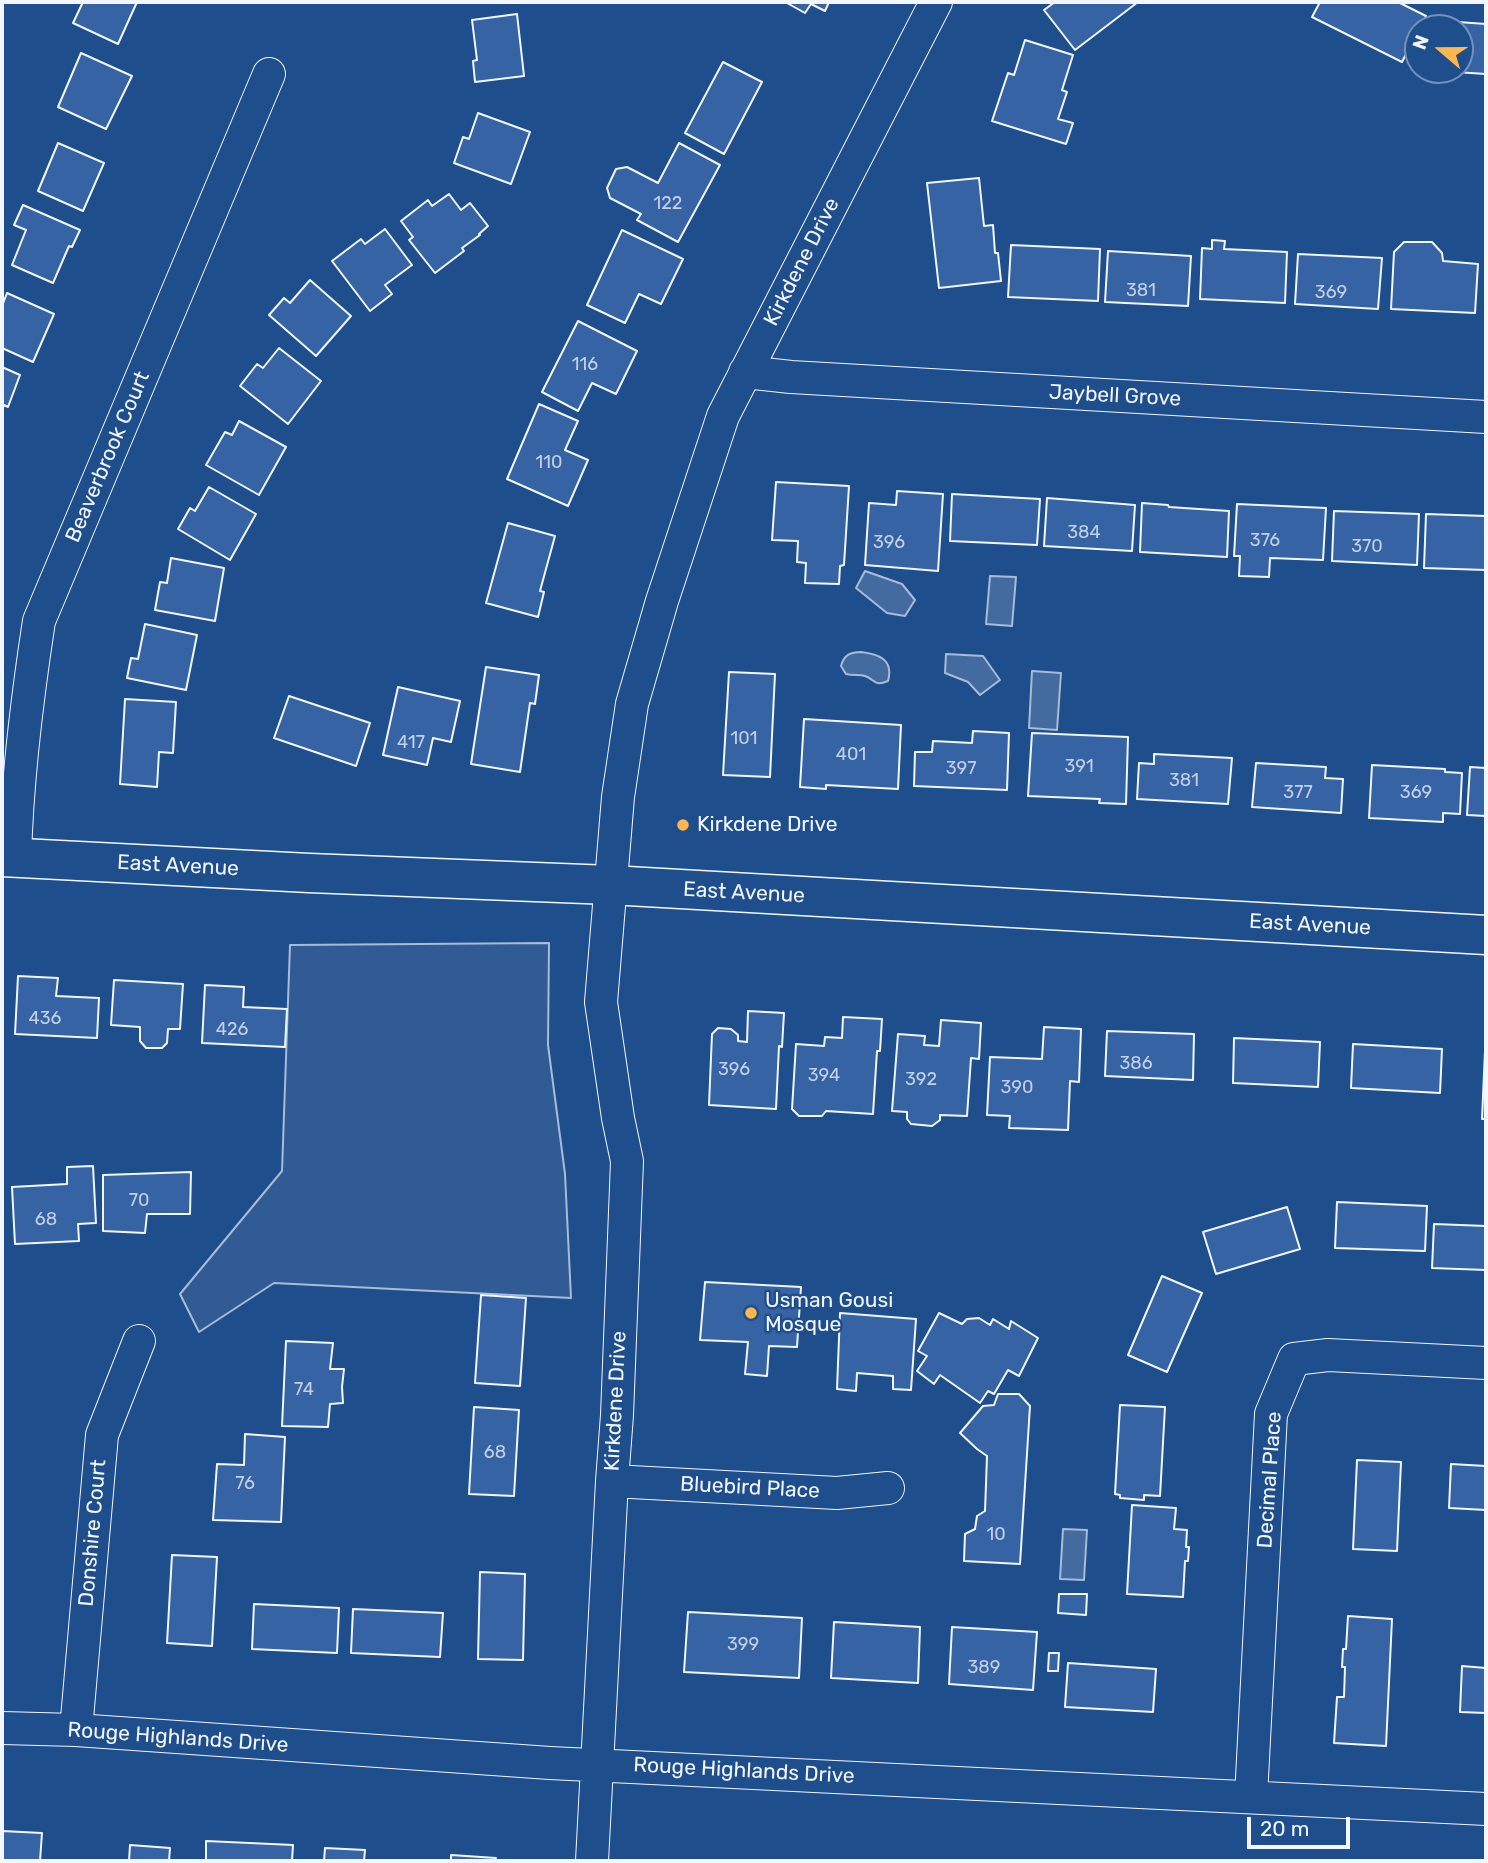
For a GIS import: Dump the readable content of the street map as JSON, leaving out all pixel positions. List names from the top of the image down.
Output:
{
  "streets": {
    "street": [
      "Kirkdene Drive",
      "Jaybell Grove",
      "Beaverbrook Court",
      "East Avenue",
      "Decimal Place",
      "Bluebird Place",
      "Donshire Court",
      "Rouge Highlands Drive"
    ]
  },
  "crossings": [
    ["Kirkdene Drive", "Jaybell Grove"],
    ["Kirkdene Drive", "East Avenue"],
    ["Kirkdene Drive", "Bluebird Place"],
    ["Kirkdene Drive", "Rouge Highlands Drive"],
    ["Beaverbrook Court", "East Avenue"],
    ["Decimal Place", "Rouge Highlands Drive"],
    ["Donshire Court", "Rouge Highlands Drive"]
  ],
  "places": ["Kirkdene Drive", "Usman Gousi Mosque"],
  "house_numbers": [
    "122",
    "381",
    "369",
    "116",
    "110",
    "384",
    "376",
    "396",
    "370",
    "101",
    "417",
    "401",
    "391",
    "397",
    "381",
    "377",
    "369",
    "436",
    "426",
    "386",
    "396",
    "394",
    "392",
    "390",
    "70",
    "68",
    "74",
    "68",
    "76",
    "10",
    "399",
    "389"
  ],
  "scale_bar": "20 m",
  "north": "left"
}
